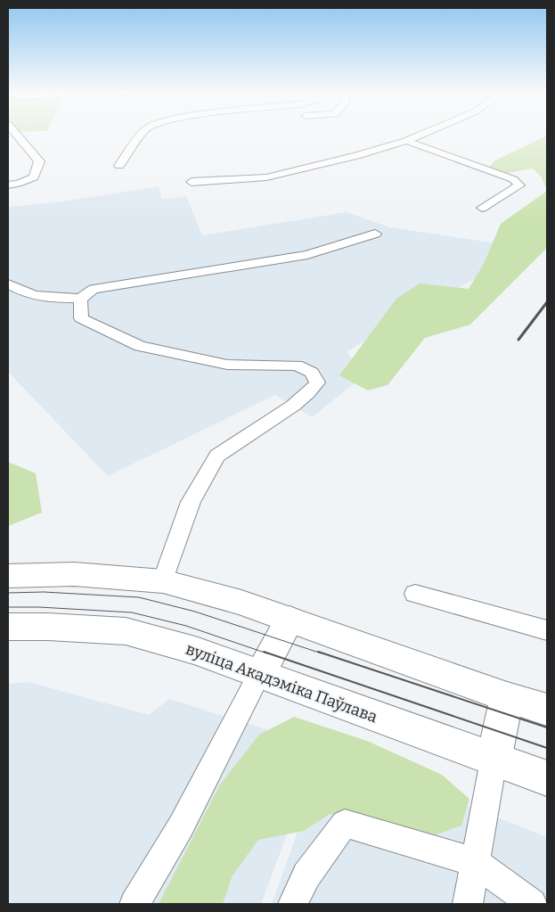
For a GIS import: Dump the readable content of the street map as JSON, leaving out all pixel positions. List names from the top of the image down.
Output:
{
  "streets": {
    "main road": ["вуліца Акадэміка Паўлава"]
  }
}
